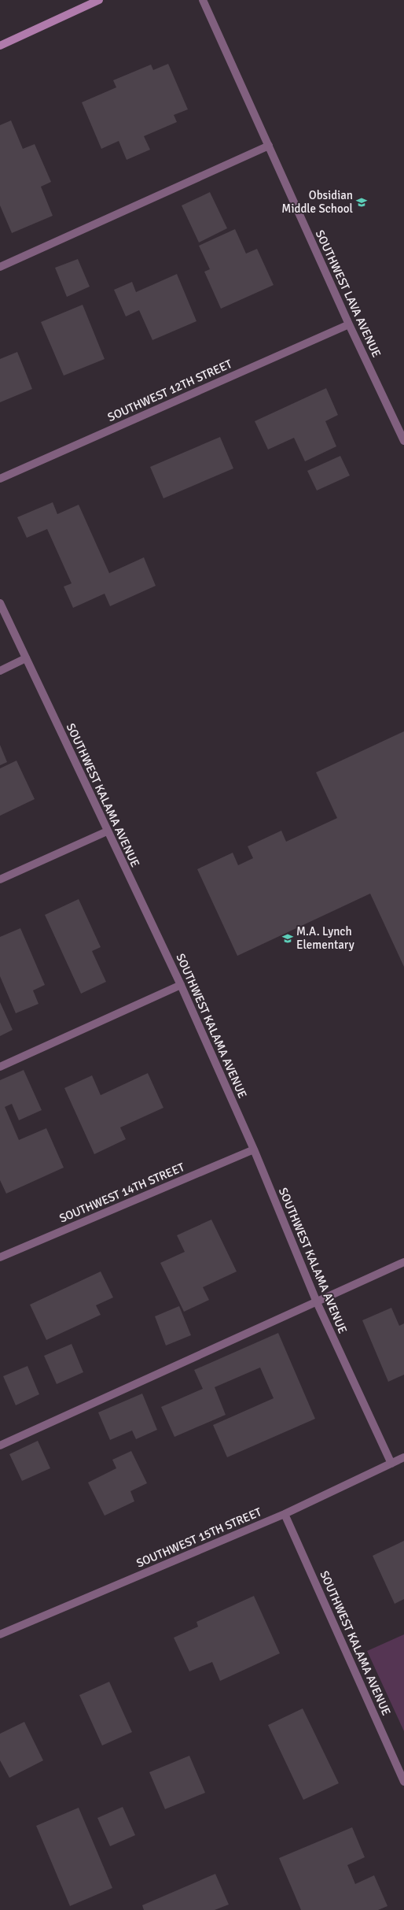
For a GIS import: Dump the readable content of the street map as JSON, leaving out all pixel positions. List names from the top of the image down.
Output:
{
  "streets": {
    "street": [
      "SOUTHWEST LAVA AVENUE",
      "SOUTHWEST 12TH STREET",
      "SOUTHWEST KALAMA AVENUE",
      "SOUTHWEST 14TH STREET",
      "SOUTHWEST 15TH STREET"
    ]
  },
  "crossings": [
    ["SOUTHWEST LAVA AVENUE", "SOUTHWEST 12TH STREET"],
    ["SOUTHWEST KALAMA AVENUE", "SOUTHWEST 14TH STREET"],
    ["SOUTHWEST KALAMA AVENUE", "SOUTHWEST 15TH STREET"]
  ],
  "places": {
    "school or university": ["Obsidian Middle School", "M.A. Lynch Elementary"]
  }
}
